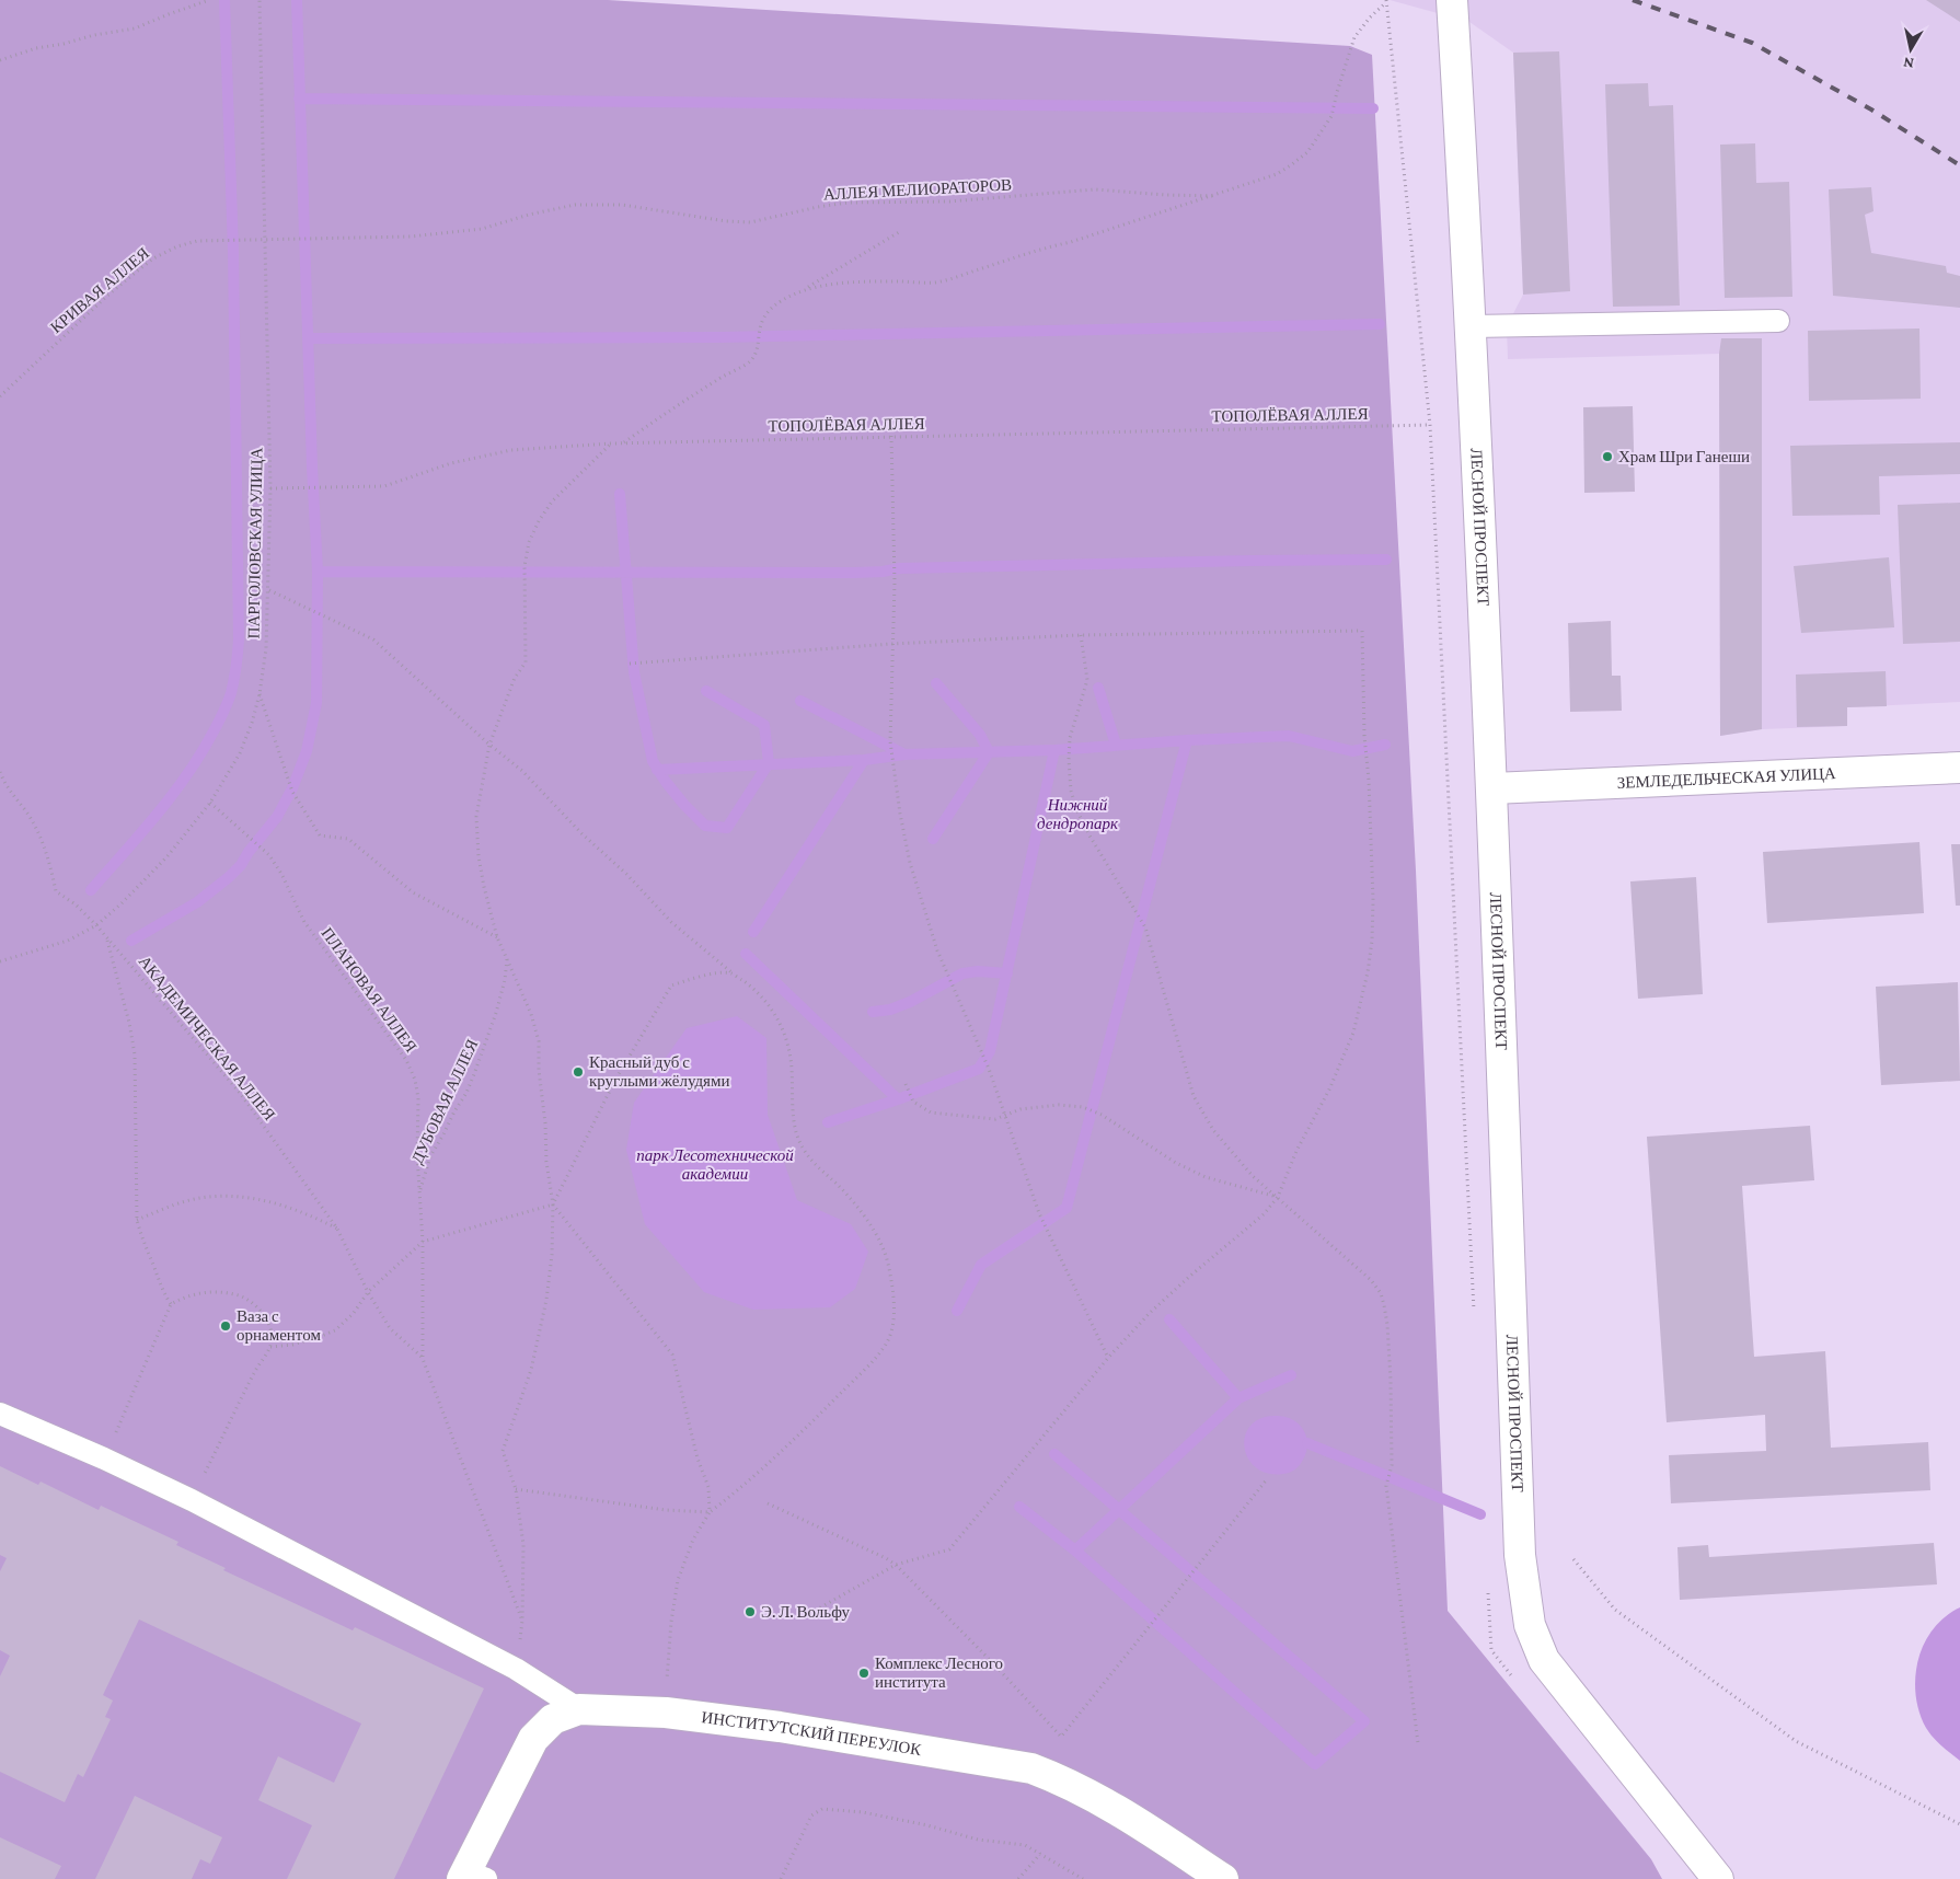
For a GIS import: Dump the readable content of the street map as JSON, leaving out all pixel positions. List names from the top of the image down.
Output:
{
  "streets": {
    "street": ["ЛЕСНОЙ ПРОСПЕКТ", "ЗЕМЛЕДЕЛЬЧЕСКАЯ УЛИЦА", "ИНСТИТУТСКИЙ ПЕРЕУЛОК"],
    "path": [
      "АЛЛЕЯ МЕЛИОРАТОРОВ",
      "КРИВАЯ АЛЛЕЯ",
      "ТОПОЛЁВАЯ АЛЛЕЯ",
      "ПАРГОЛОВСКАЯ УЛИЦА",
      "ПЛАНОВАЯ АЛЛЕЯ",
      "АКАДЕМИЧЕСКАЯ АЛЛЕЯ",
      "ДУБОВАЯ АЛЛЕЯ"
    ]
  },
  "crossings": [
    ["АЛЛЕЯ МЕЛИОРАТОРОВ", "КРИВАЯ АЛЛЕЯ"],
    ["АЛЛЕЯ МЕЛИОРАТОРОВ", "ПАРГОЛОВСКАЯ УЛИЦА"],
    ["КРИВАЯ АЛЛЕЯ", "ПАРГОЛОВСКАЯ УЛИЦА"],
    ["ТОПОЛЁВАЯ АЛЛЕЯ", "ПАРГОЛОВСКАЯ УЛИЦА"],
    ["ЛЕСНОЙ ПРОСПЕКТ", "ЗЕМЛЕДЕЛЬЧЕСКАЯ УЛИЦА"],
    ["ПАРГОЛОВСКАЯ УЛИЦА", "ПЛАНОВАЯ АЛЛЕЯ"],
    ["ПАРГОЛОВСКАЯ УЛИЦА", "АКАДЕМИЧЕСКАЯ АЛЛЕЯ"],
    ["ПЛАНОВАЯ АЛЛЕЯ", "АКАДЕМИЧЕСКАЯ АЛЛЕЯ"],
    ["ПЛАНОВАЯ АЛЛЕЯ", "ДУБОВАЯ АЛЛЕЯ"]
  ],
  "parks": ["Нижний дендропарк", "парк Лесотехнической академии"],
  "places": [
    "Храм Шри Ганеши",
    "Красный дуб с круглыми жёлудями",
    "Ваза с орнаментом",
    "Э. Л. Вольфу",
    "Комплекс Лесного института"
  ],
  "north": "bottom"
}
